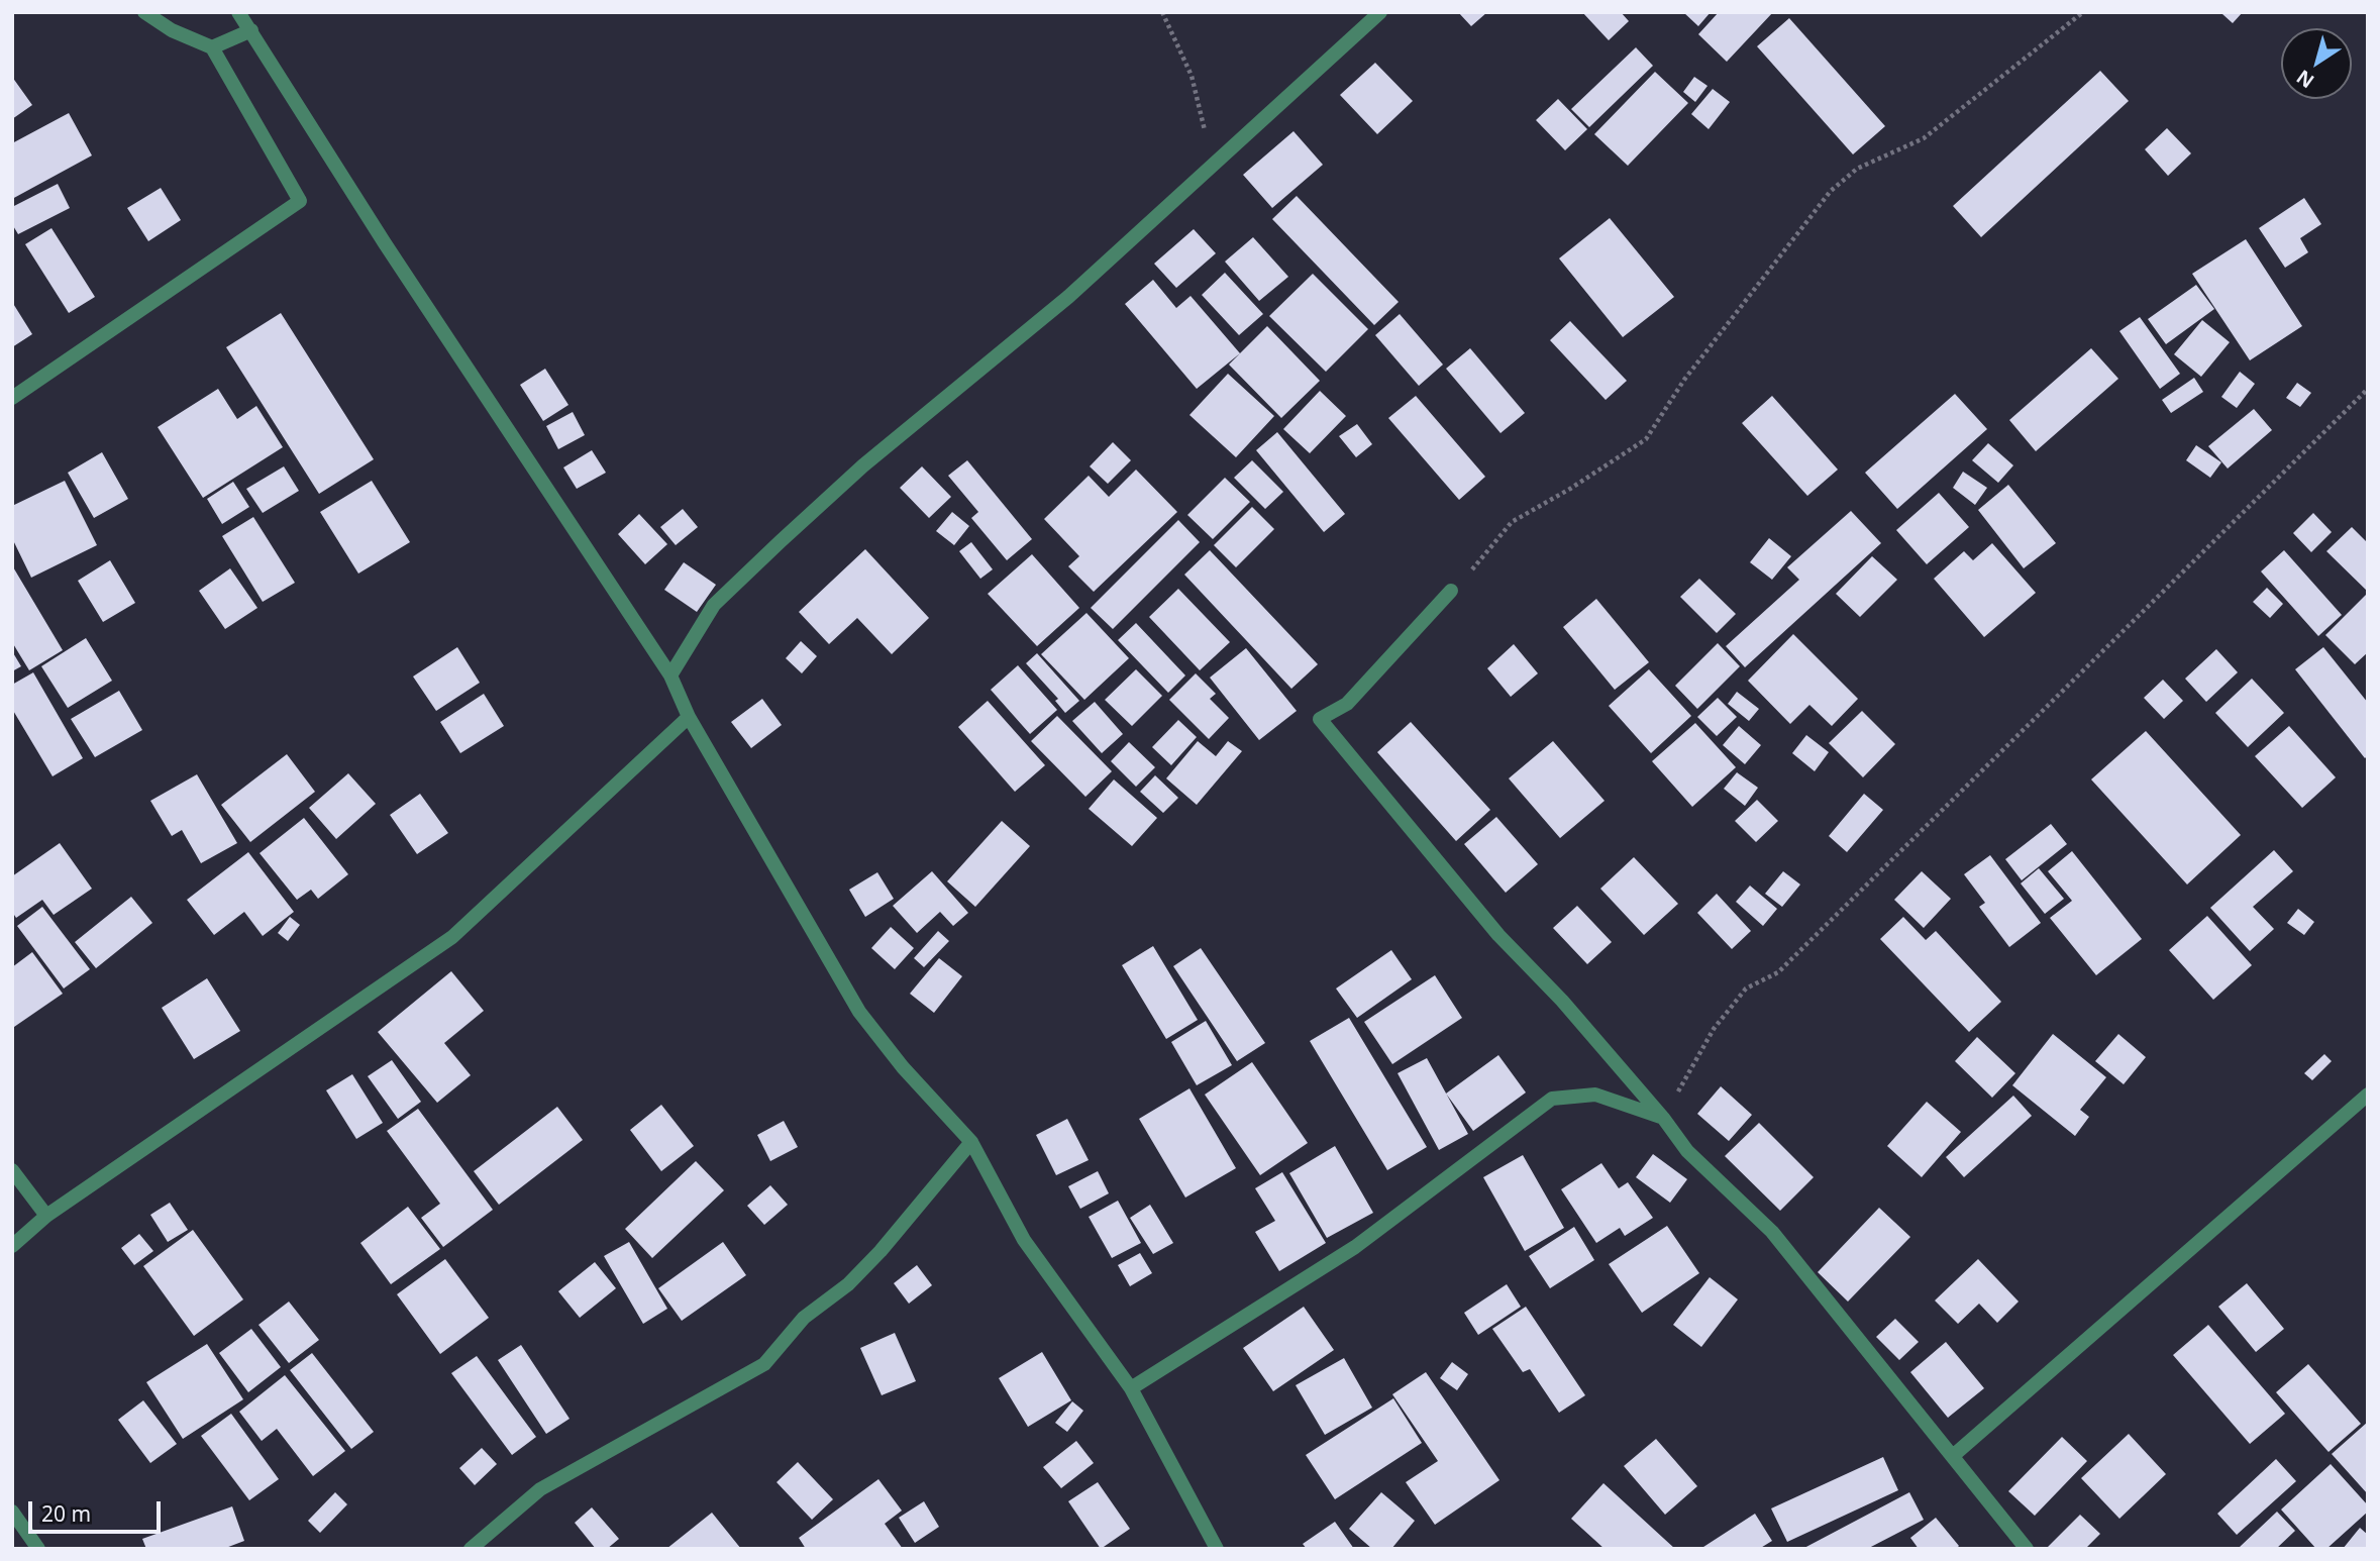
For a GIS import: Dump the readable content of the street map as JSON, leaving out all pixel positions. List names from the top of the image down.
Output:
{
  "scale_bar": "20 m",
  "north": "bottom left"
}
